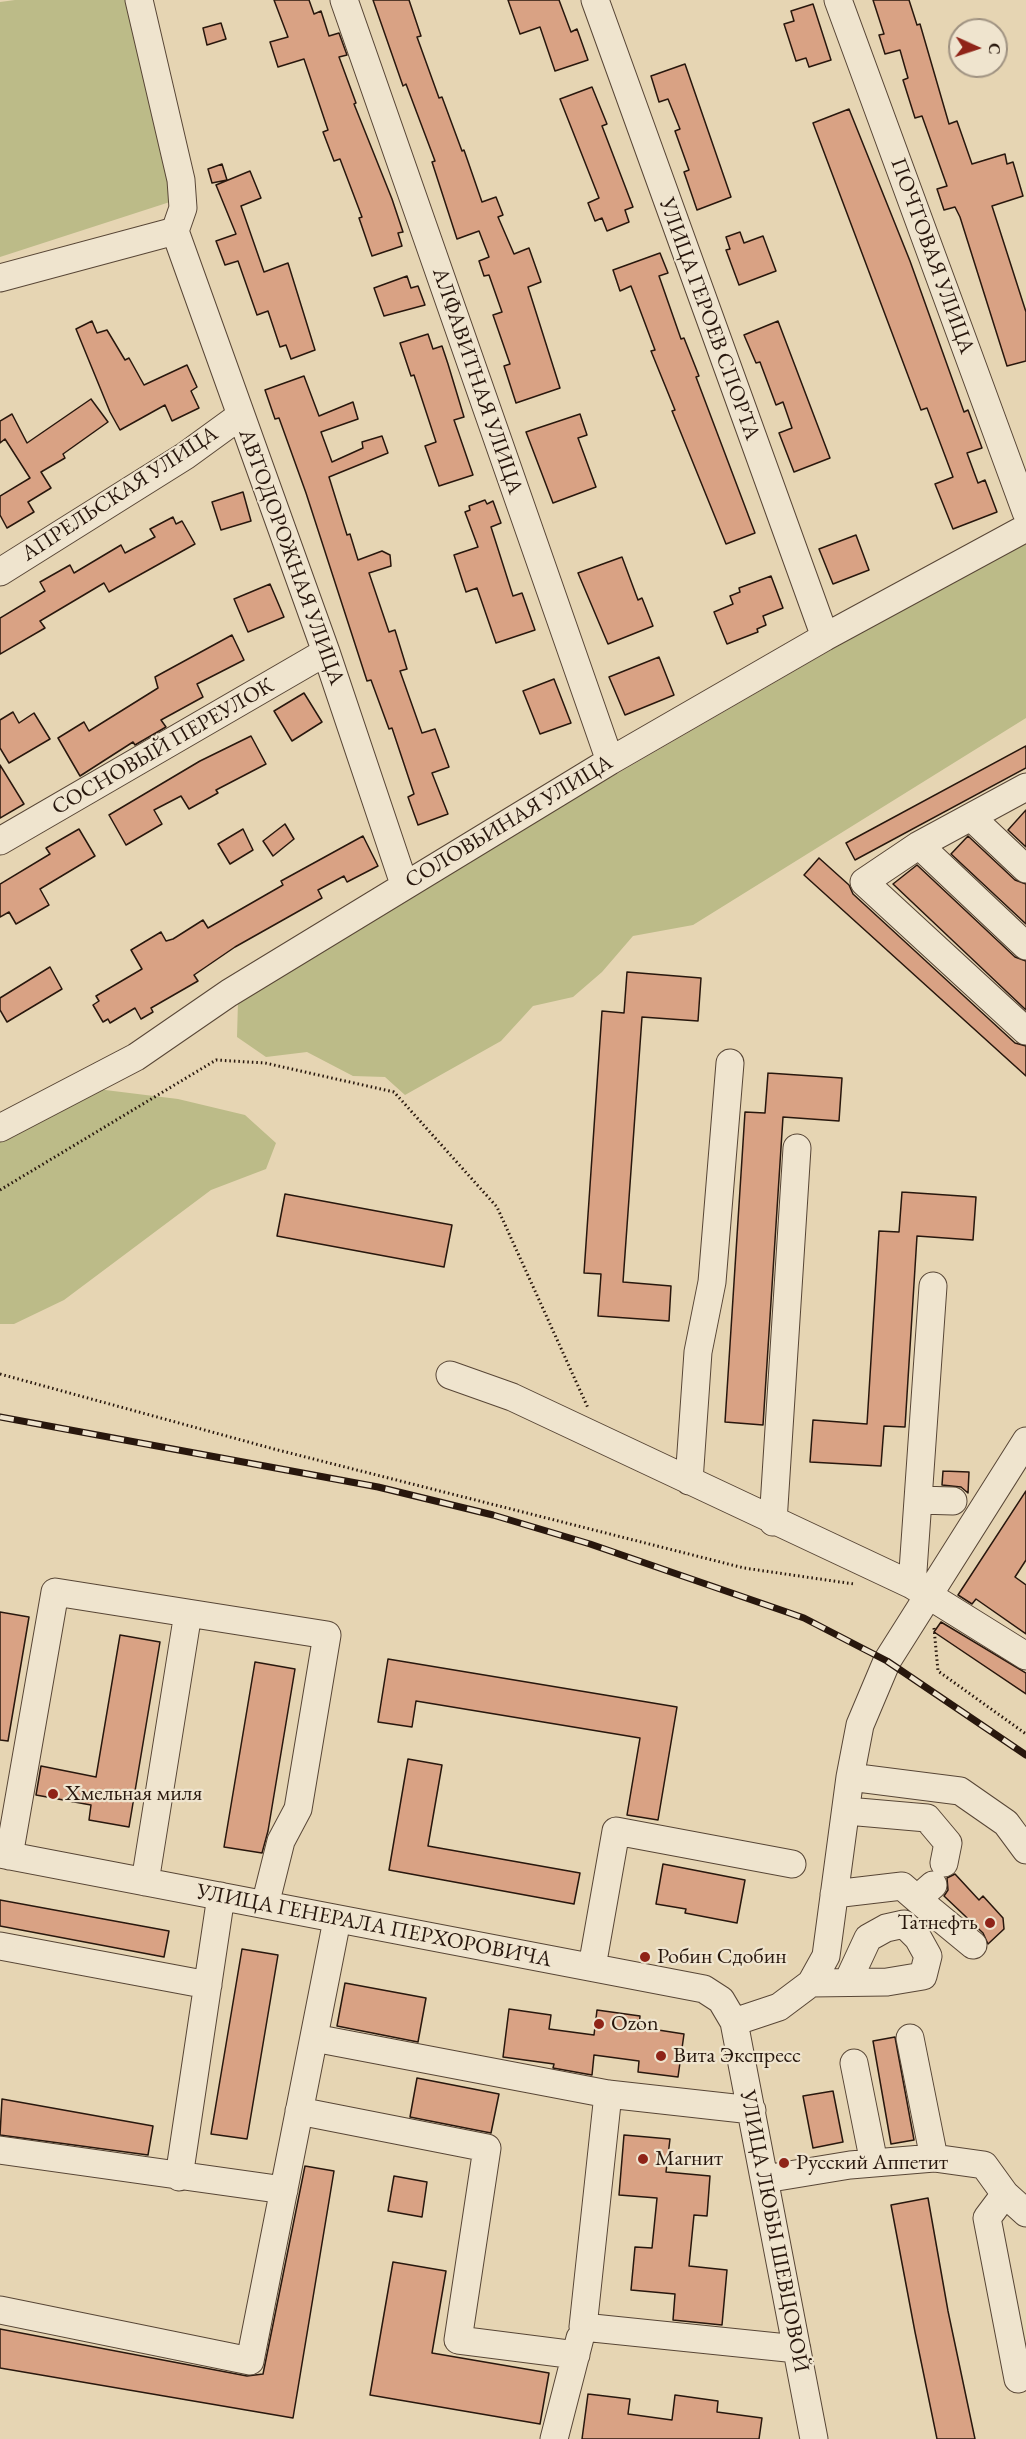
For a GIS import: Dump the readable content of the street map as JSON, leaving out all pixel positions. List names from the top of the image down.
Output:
{
  "streets": {
    "street": [
      "ПОЧТОВАЯ УЛИЦА",
      "УЛИЦА ГЕРОЕВ СПОРТА",
      "АЛФАВИТНАЯ УЛИЦА",
      "АПРЕЛЬСКАЯ УЛИЦА",
      "АВТОДОРОЖНАЯ УЛИЦА",
      "СОСНОВЫЙ ПЕРЕУЛОК",
      "СОЛОВЬИНАЯ УЛИЦА",
      "УЛИЦА ГЕНЕРАЛА ПЕРХОРОВИЧА",
      "УЛИЦА ЛЮБЫ ШЕВЦОВОЙ"
    ]
  },
  "crossings": [
    ["УЛИЦА ГЕРОЕВ СПОРТА", "СОЛОВЬИНАЯ УЛИЦА"],
    ["АЛФАВИТНАЯ УЛИЦА", "СОЛОВЬИНАЯ УЛИЦА"],
    ["АПРЕЛЬСКАЯ УЛИЦА", "АВТОДОРОЖНАЯ УЛИЦА"],
    ["АВТОДОРОЖНАЯ УЛИЦА", "СОСНОВЫЙ ПЕРЕУЛОК"],
    ["АВТОДОРОЖНАЯ УЛИЦА", "СОЛОВЬИНАЯ УЛИЦА"],
    ["УЛИЦА ГЕНЕРАЛА ПЕРХОРОВИЧА", "УЛИЦА ЛЮБЫ ШЕВЦОВОЙ"]
  ],
  "places": [
    "Хмельная миля",
    "Татнефть",
    "Робин Сдобин",
    "Ozon",
    "Вита Экспресс",
    "Магнит",
    "Русский Аппетит"
  ],
  "north": "right"
}
